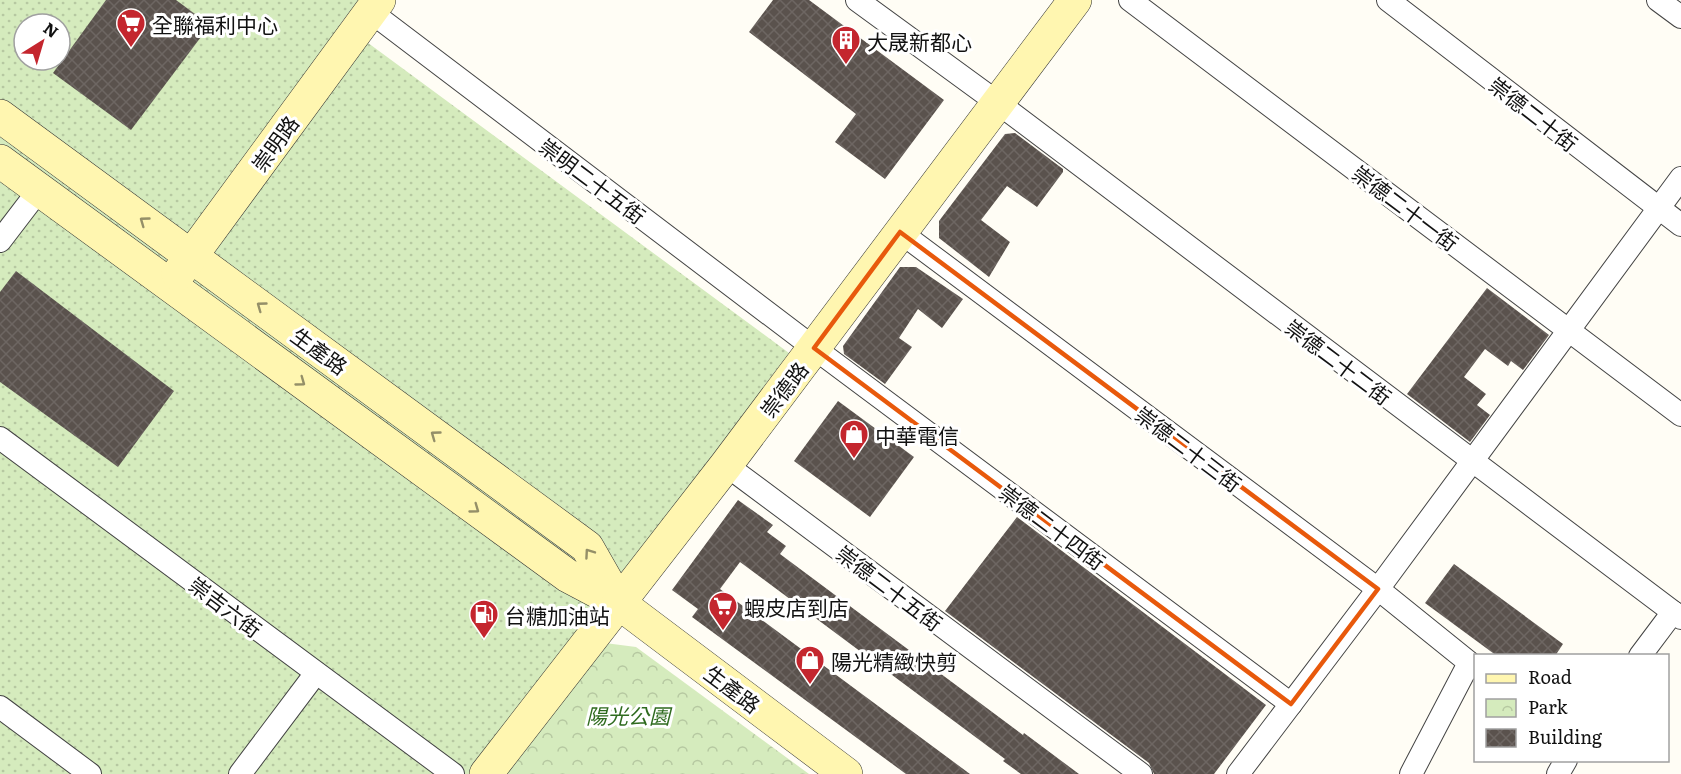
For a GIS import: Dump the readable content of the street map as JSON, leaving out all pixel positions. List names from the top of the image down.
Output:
{
  "streets": {
    "street": [
      "崇德二十街",
      "崇明路",
      "崇明二十五街",
      "崇德二十一街",
      "生產路",
      "崇德二十二街",
      "崇德路",
      "崇德二十三街",
      "崇德二十四街",
      "崇德二十五街",
      "崇吉六街"
    ]
  },
  "crossings": [
    ["崇明路", "崇明二十五街"],
    ["崇明路", "生產路"],
    ["崇明二十五街", "崇德路"],
    ["崇明二十五街", "崇德二十四街"],
    ["生產路", "崇德路"],
    ["崇德二十二街", "崇德路"],
    ["崇德路", "崇德二十三街"],
    ["崇德路", "崇德二十四街"],
    ["崇德路", "崇德二十五街"]
  ],
  "parks": ["陽光公園"],
  "places": {
    "supermarket": ["全聯福利中心", "蝦皮店到店"],
    "building": ["大晟新都心"],
    "shop": ["中華電信", "陽光精緻快剪"],
    "fuel station": ["台糖加油站"]
  },
  "legend": ["Road", "Park", "Building"],
  "north": "top right"
}
